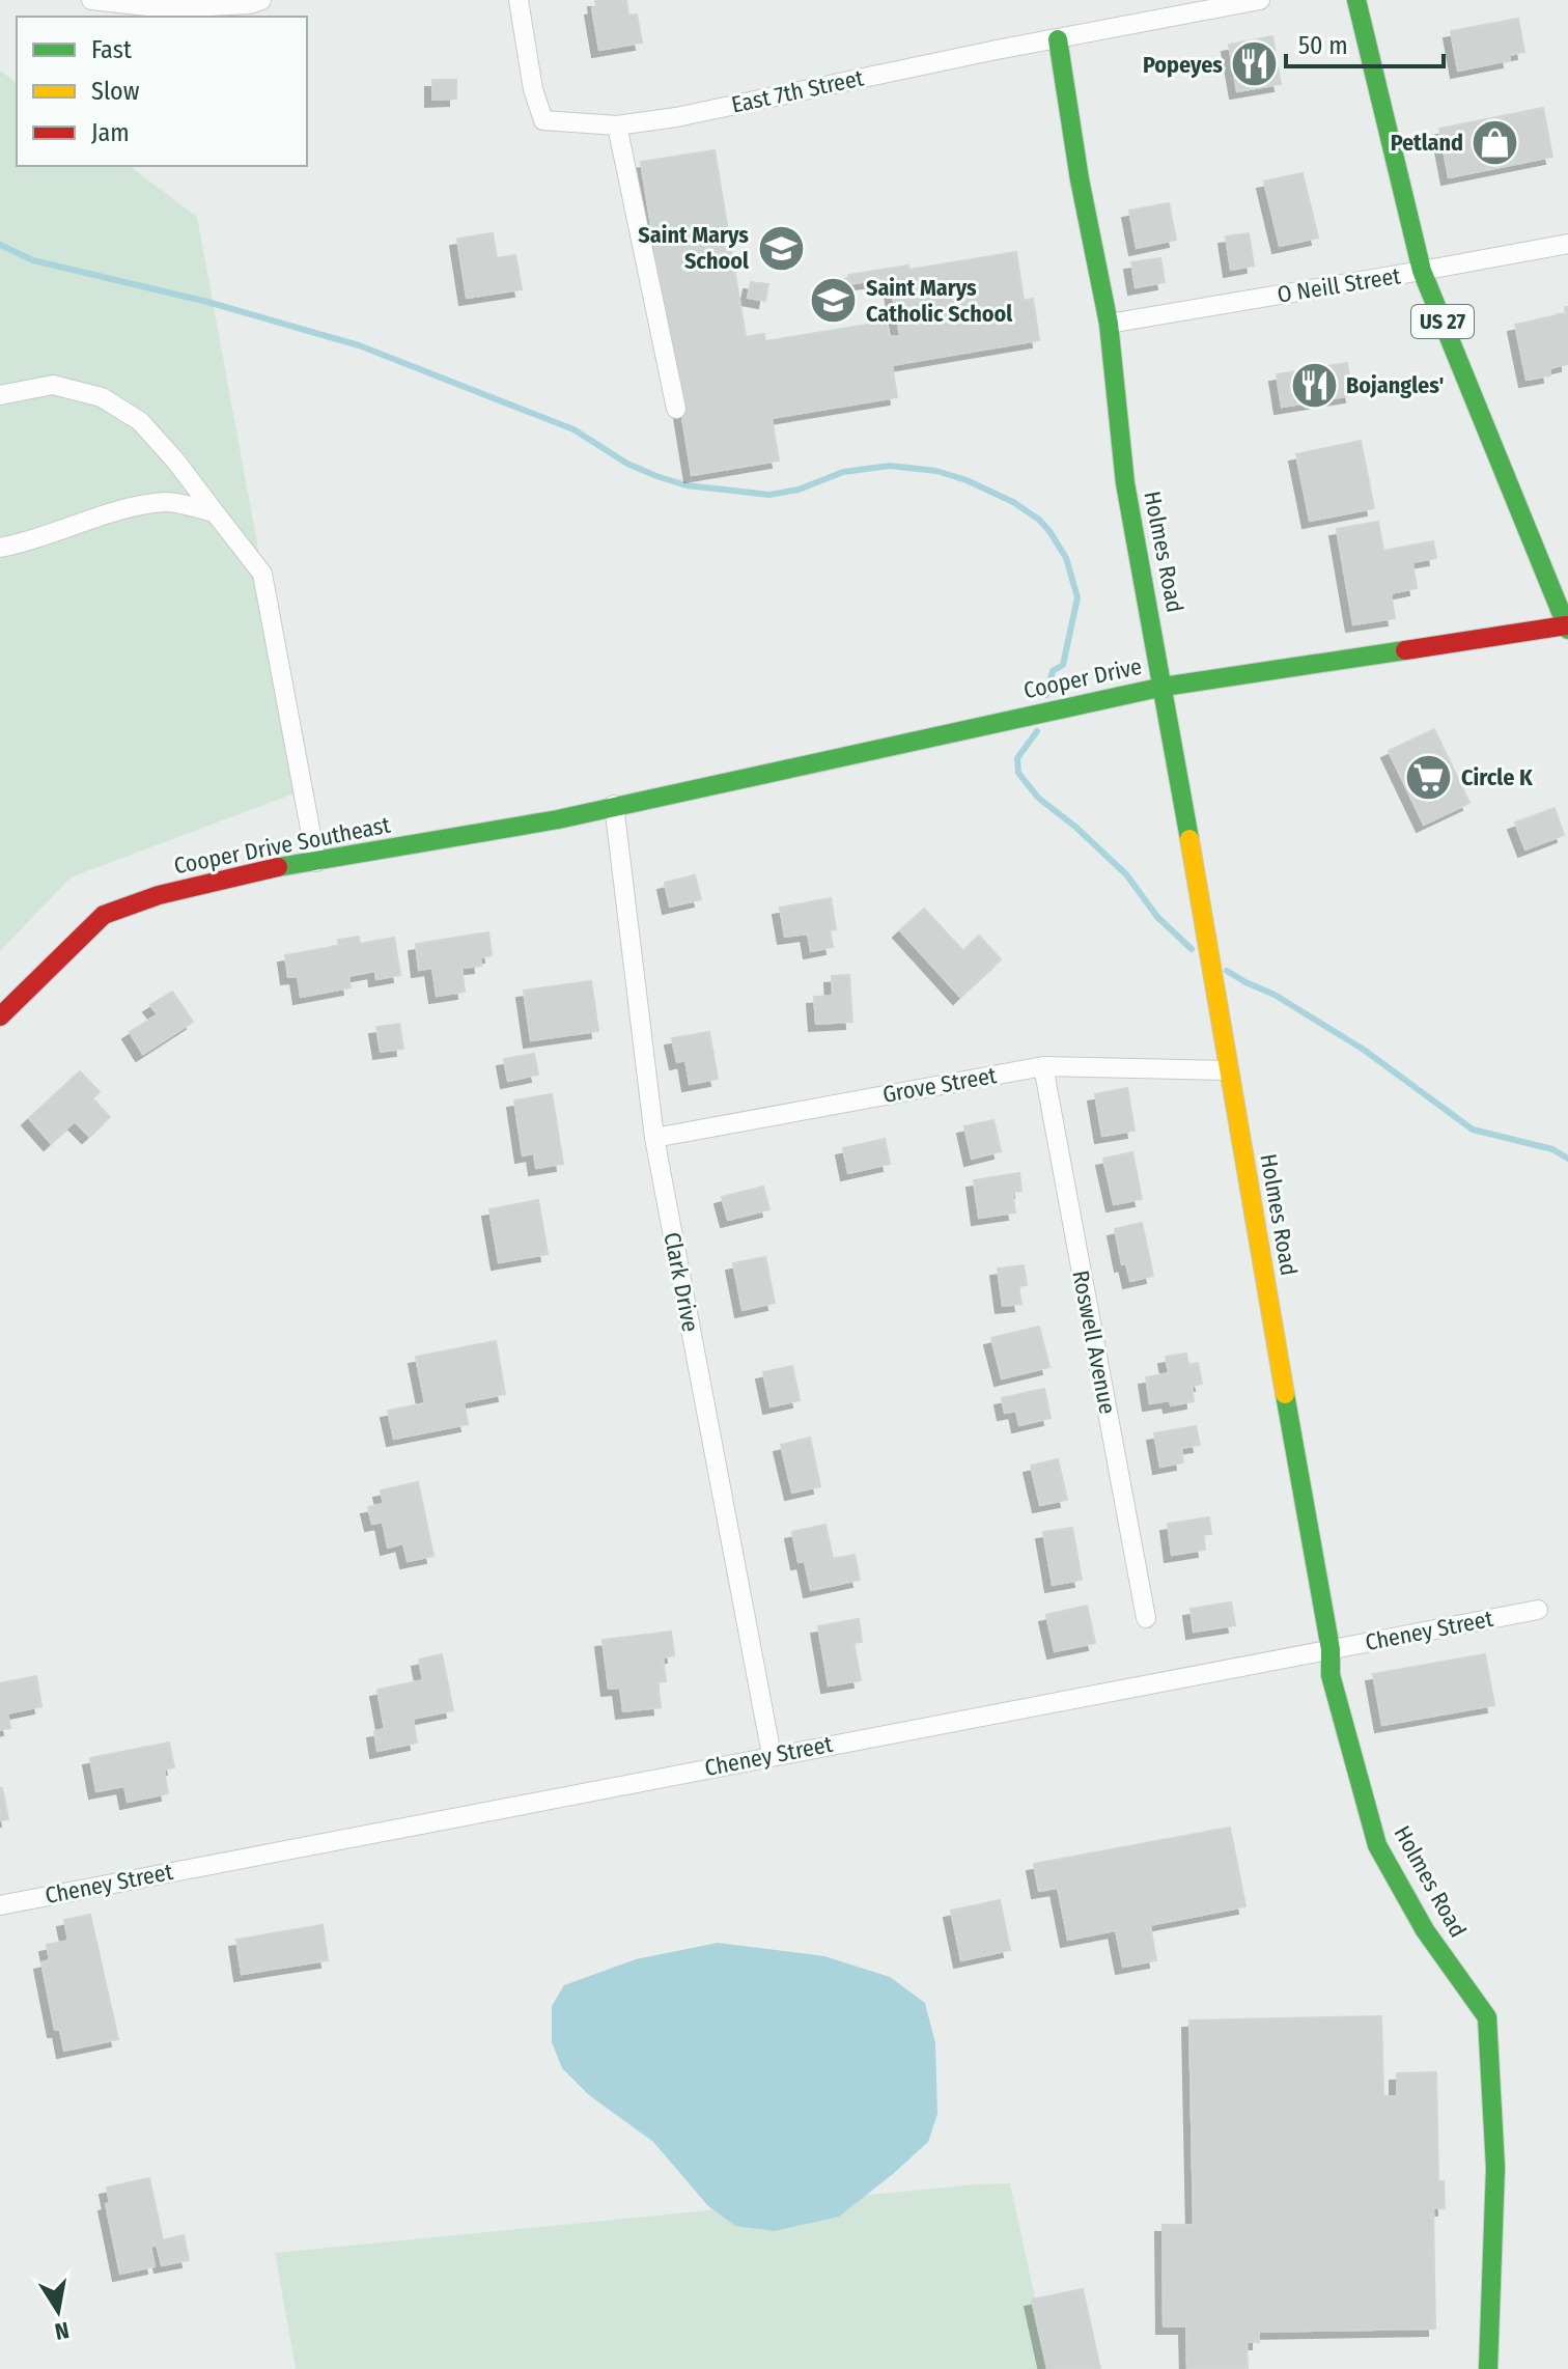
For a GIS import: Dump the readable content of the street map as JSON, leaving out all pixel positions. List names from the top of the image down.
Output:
{
  "streets": {
    "street": [
      "East 7th Street",
      "O Neill Street",
      "US 27",
      "Holmes Road",
      "Cooper Drive",
      "Cooper Drive Southeast",
      "Grove Street",
      "Clark Drive",
      "Roswell Avenue",
      "Cheney Street"
    ]
  },
  "crossings": [
    ["East 7th Street", "Holmes Road"],
    ["O Neill Street", "US 27"],
    ["O Neill Street", "Holmes Road"],
    ["US 27", "Cooper Drive"],
    ["Holmes Road", "Cooper Drive"],
    ["Holmes Road", "Grove Street"],
    ["Holmes Road", "Cheney Street"],
    ["Cooper Drive", "Cooper Drive Southeast"],
    ["Cooper Drive", "Clark Drive"],
    ["Cooper Drive Southeast", "Clark Drive"],
    ["Grove Street", "Clark Drive"],
    ["Grove Street", "Roswell Avenue"],
    ["Clark Drive", "Cheney Street"]
  ],
  "places": {
    "restaurant": ["Popeyes", "Bojangles'"],
    "shop": ["Petland"],
    "school or university": ["Saint Marys School", "Saint Marys Catholic School"],
    "supermarket": ["Circle K"]
  },
  "legend": ["Fast", "Slow", "Jam"],
  "scale_bar": "50 m",
  "north": "bottom"
}
